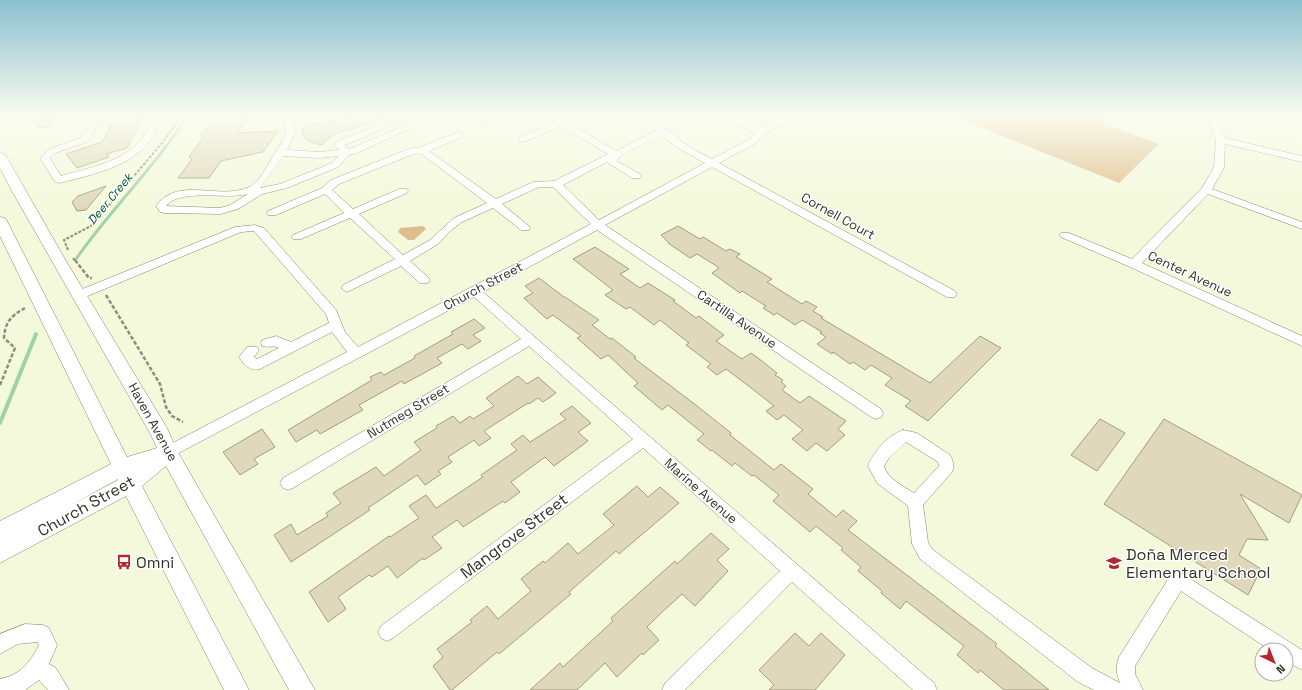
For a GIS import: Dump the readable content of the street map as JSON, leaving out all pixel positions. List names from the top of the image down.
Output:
{
  "streets": {
    "main road": ["Church Street", "Haven Avenue"],
    "street": [
      "Cornell Court",
      "Center Avenue",
      "Cartilla Avenue",
      "Nutmeg Street",
      "Marine Avenue",
      "Mangrove Street"
    ]
  },
  "crossings": [
    ["Cornell Court", "Church Street"],
    ["Church Street", "Cartilla Avenue"],
    ["Church Street", "Haven Avenue"],
    ["Church Street", "Marine Avenue"],
    ["Nutmeg Street", "Marine Avenue"],
    ["Marine Avenue", "Mangrove Street"]
  ],
  "water": ["Deer Creek"],
  "places": {
    "bus stop": ["Omni"],
    "school or university": ["Doña Merced Elementary School"]
  },
  "north": "bottom right"
}
